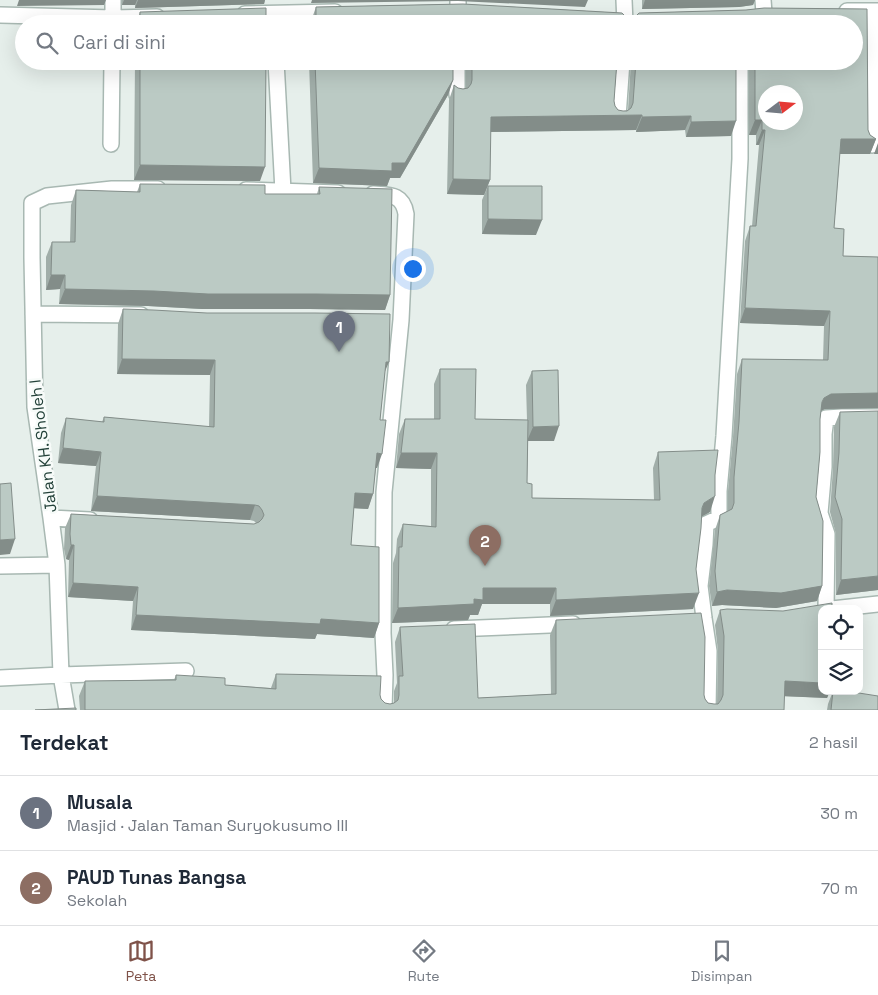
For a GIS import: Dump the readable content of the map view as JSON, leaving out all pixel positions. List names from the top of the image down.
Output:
{
  "streets": {
    "street": ["Jalan KH. Sholeh I"]
  },
  "north": "right",
  "page": {
    "search": "Cari di sini",
    "pins": ["1", "2"],
    "heading": ["Terdekat", "2 hasil"],
    "list": [
      {
        "mark": "1",
        "name": "Musala",
        "note": "Masjid · Jalan Taman Suryokusumo III",
        "value": "30 m"
      },
      {
        "mark": "2",
        "name": "PAUD Tunas Bangsa",
        "note": "Sekolah",
        "value": "70 m"
      }
    ],
    "nav": ["Peta", "Rute", "Disimpan"]
  }
}
